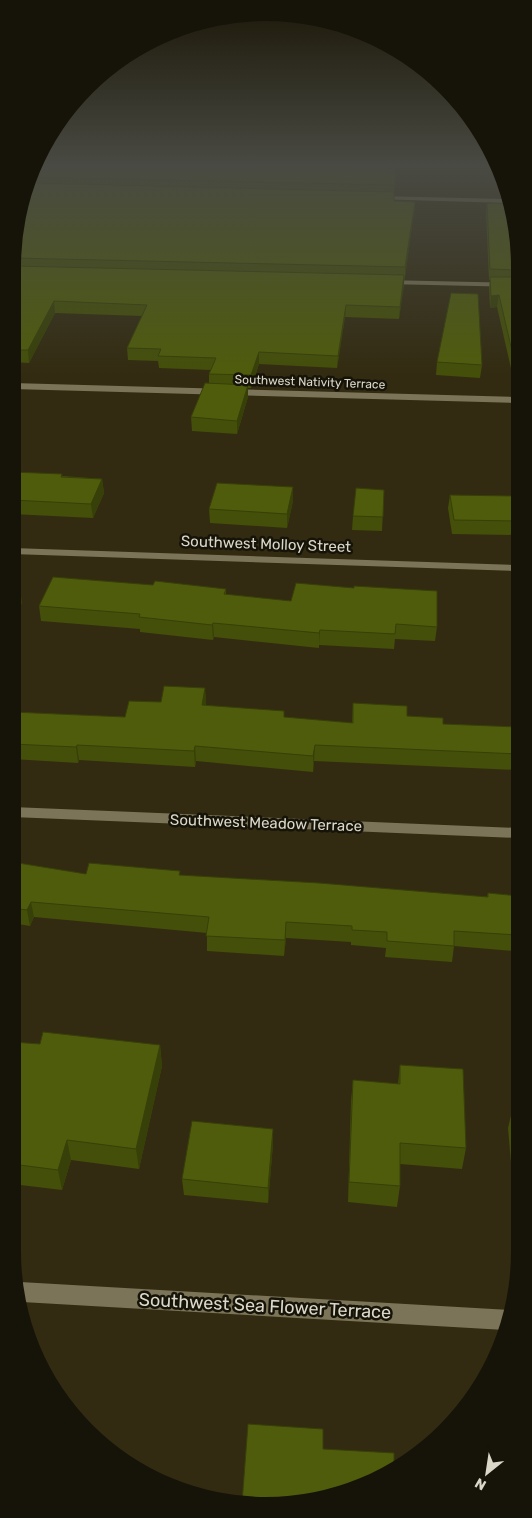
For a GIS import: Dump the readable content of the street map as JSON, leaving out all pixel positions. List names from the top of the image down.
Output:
{
  "streets": {
    "street": [
      "Southwest Nativity Terrace",
      "Southwest Molloy Street",
      "Southwest Meadow Terrace",
      "Southwest Sea Flower Terrace"
    ]
  },
  "north": "bottom left"
}
